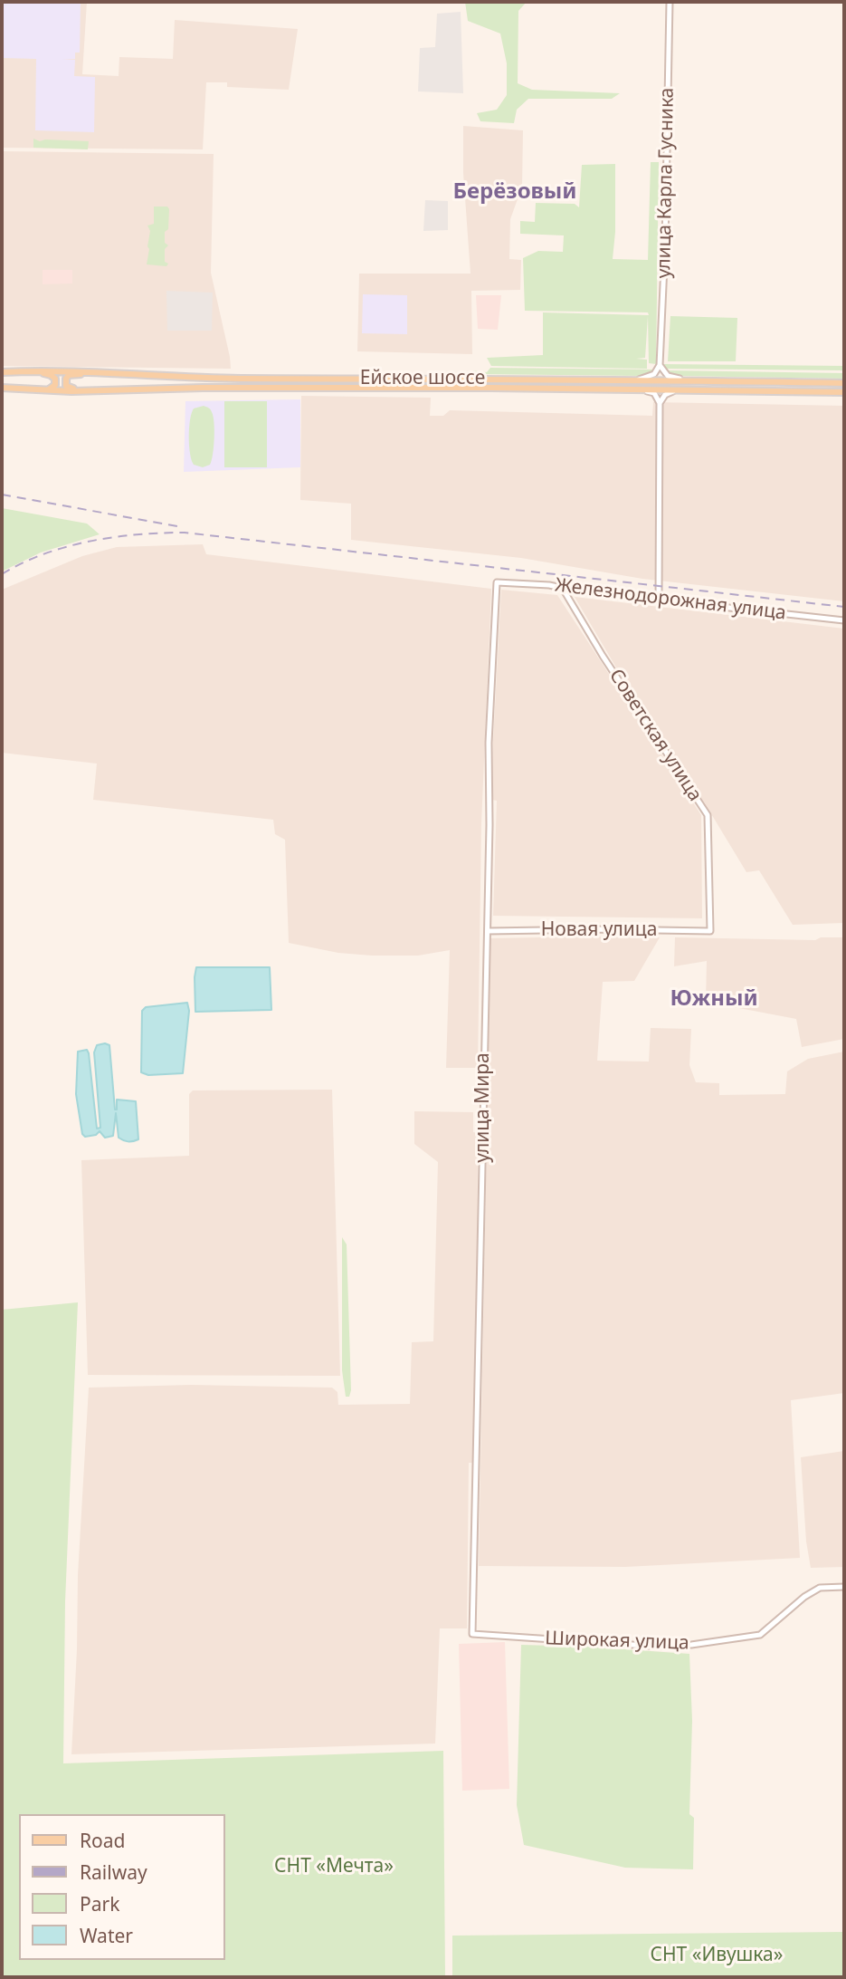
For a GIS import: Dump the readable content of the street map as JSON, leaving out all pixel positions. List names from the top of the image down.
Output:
{
  "streets": {
    "main road": ["Ейское шоссе"],
    "street": [
      "улица Карла Гусника",
      "Железнодорожная улица",
      "Советская улица",
      "Новая улица",
      "улица Мира",
      "Широкая улица"
    ]
  },
  "crossings": [
    ["Железнодорожная улица", "Советская улица"],
    ["Железнодорожная улица", "улица Мира"],
    ["Советская улица", "Новая улица"],
    ["Новая улица", "улица Мира"],
    ["улица Мира", "Широкая улица"]
  ],
  "districts": ["Берёзовый", "Южный"],
  "parks": ["СНТ «Мечта»", "СНТ «Ивушка»"],
  "legend": [
    "Road",
    "Railway",
    "Park",
    "Water"
  ]
}
